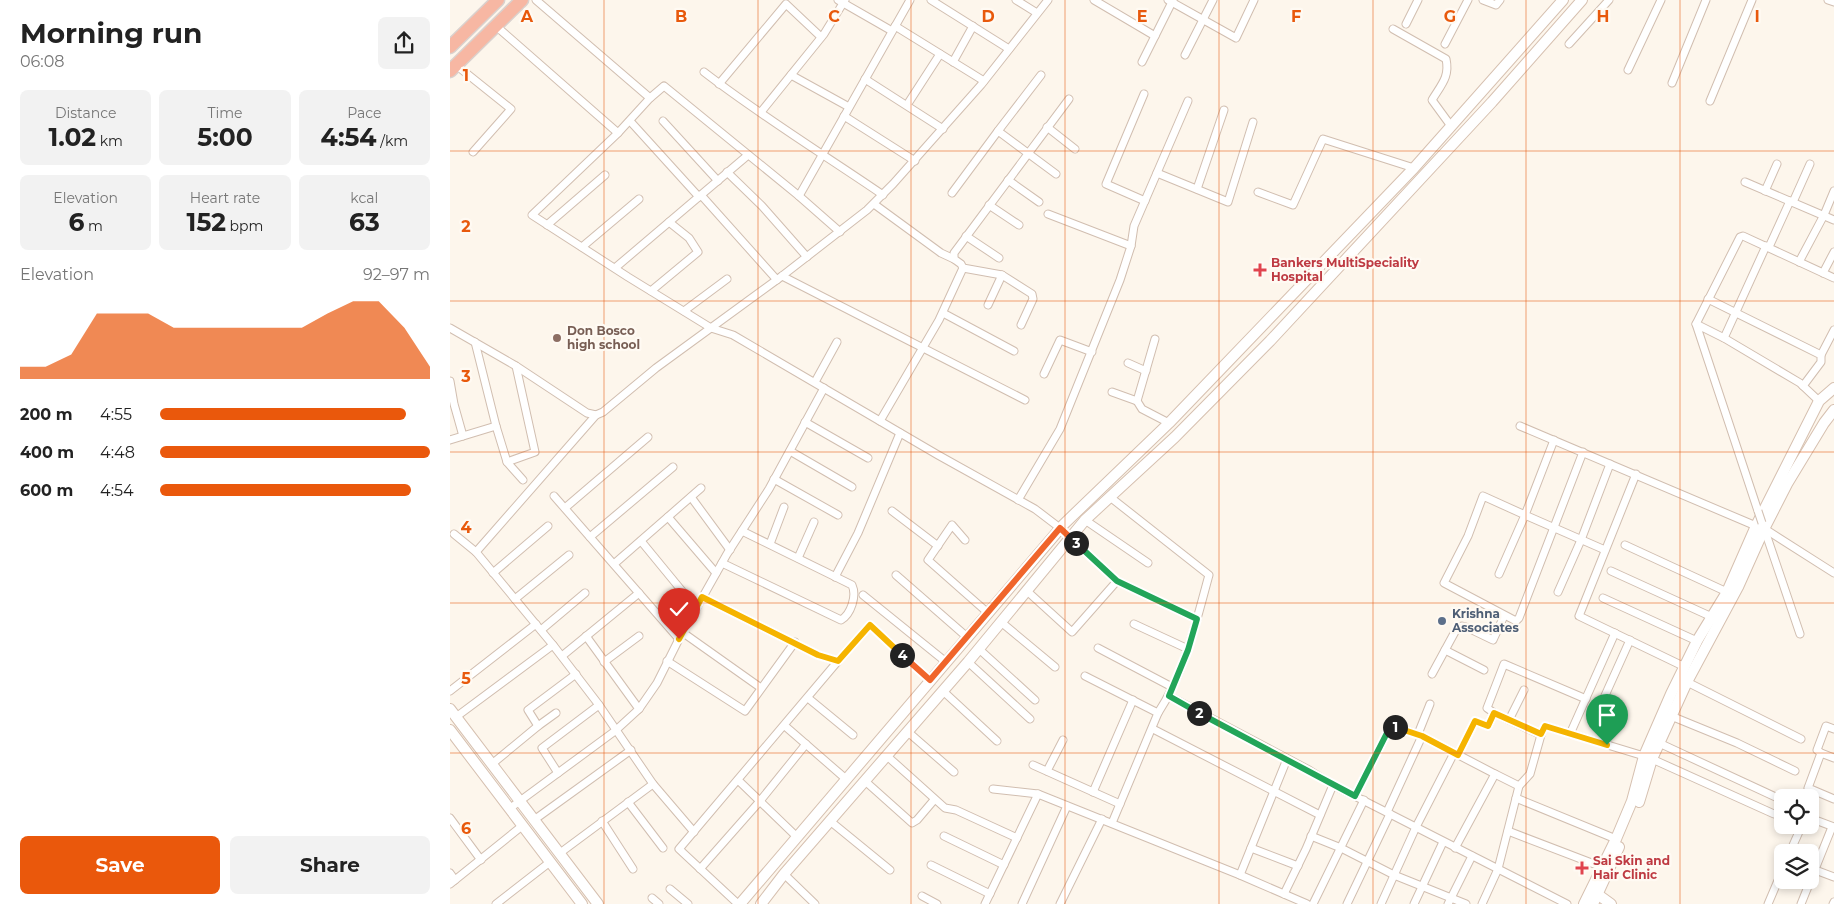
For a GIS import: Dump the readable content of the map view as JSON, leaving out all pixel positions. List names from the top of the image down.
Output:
{
  "places": {
    "health": ["Bankers MultiSpeciality Hospital", "Sai Skin and Hair Clinic"],
    "other": ["Don Bosco high school", "Krishna Associates"]
  },
  "page": {
    "heading": ["Morning run", "06:08"],
    "stats": [
      ["Distance", "1.02 km"],
      ["Time", "5:00"],
      ["Pace", "4:54 /km"],
      ["Elevation", "6 m"],
      ["Heart rate", "152 bpm"],
      ["kcal", "63"]
    ],
    "chart": ["Elevation", "92–97 m"],
    "list": [
      {
        "name": "200 m",
        "note": "4:55"
      },
      {
        "name": "400 m",
        "note": "4:48"
      },
      {
        "name": "600 m",
        "note": "4:54"
      }
    ],
    "pins": [
      "3",
      "4",
      "2",
      "1"
    ],
    "buttons": ["Save", "Share"]
  },
  "grid": {
    "columns": [
      "A",
      "B",
      "C",
      "D",
      "E",
      "F",
      "G",
      "H",
      "I"
    ],
    "rows": [
      "1",
      "2",
      "3",
      "4",
      "5",
      "6"
    ]
  }
}
